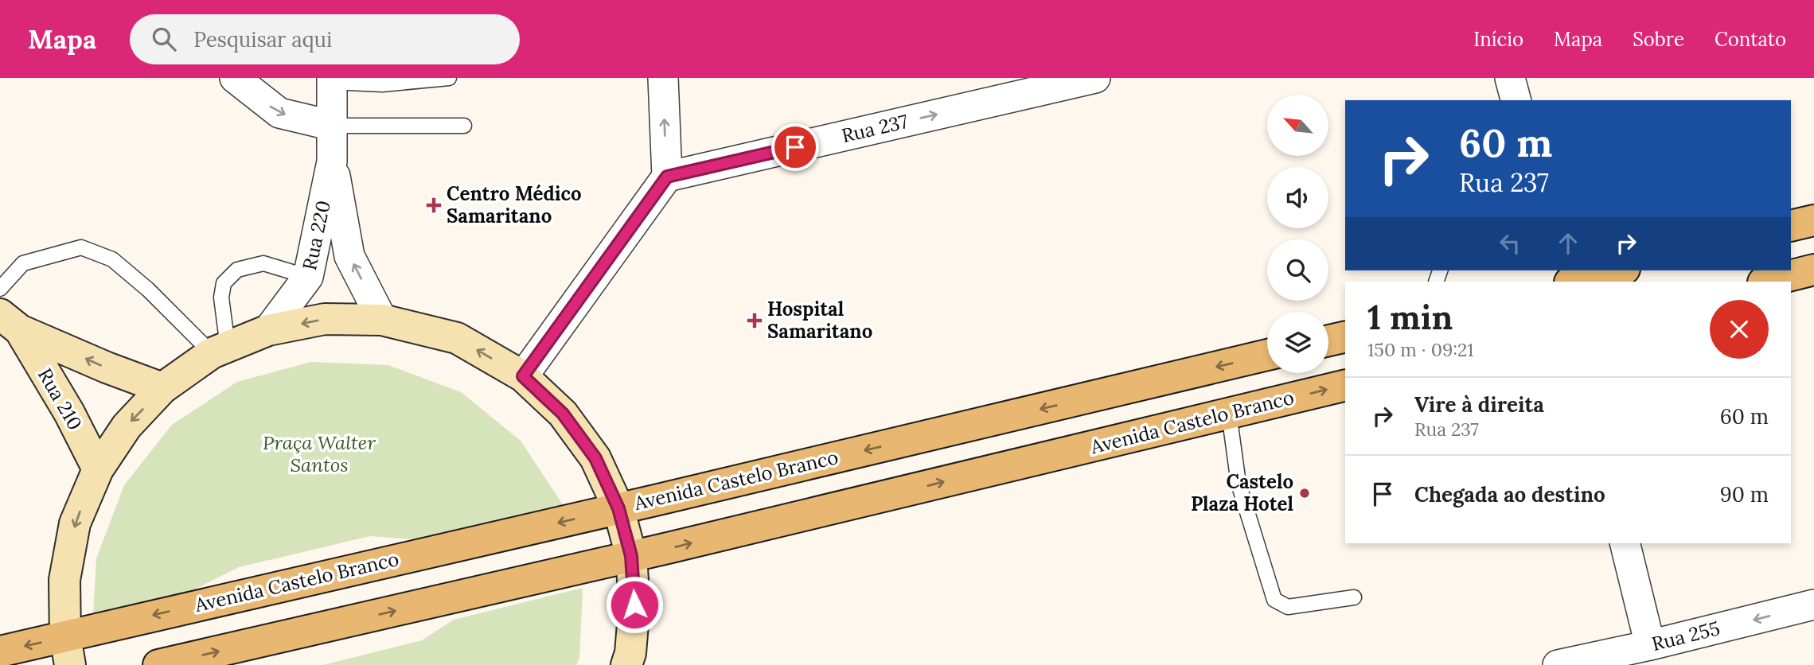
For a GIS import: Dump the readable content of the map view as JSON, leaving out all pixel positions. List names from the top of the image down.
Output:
{
  "streets": {
    "main road": ["Avenida Castelo Branco"],
    "street": [
      "Rua 237",
      "Rua 220",
      "Rua 210",
      "Rua 255"
    ]
  },
  "one_way": [
    "Rua 237",
    "Rua 220",
    "Rua 210",
    "Rua 255"
  ],
  "parks": ["Praça Walter Santos"],
  "places": {
    "health": ["Centro Médico Samaritano", "Hospital Samaritano"],
    "other": ["Castelo Plaza Hotel"]
  },
  "north": "top left",
  "page": {
    "header": "Mapa",
    "search": "Pesquisar aqui",
    "nav": [
      "Início",
      "Mapa",
      "Sobre",
      "Contato"
    ],
    "turn": ["60 m", "Rua 237"],
    "heading": ["1 min", "150 m · 09:21"],
    "list": [
      {
        "name": "Vire à direita",
        "note": "Rua 237",
        "value": "60 m"
      },
      {
        "name": "Chegada ao destino",
        "value": "90 m"
      }
    ]
  }
}
